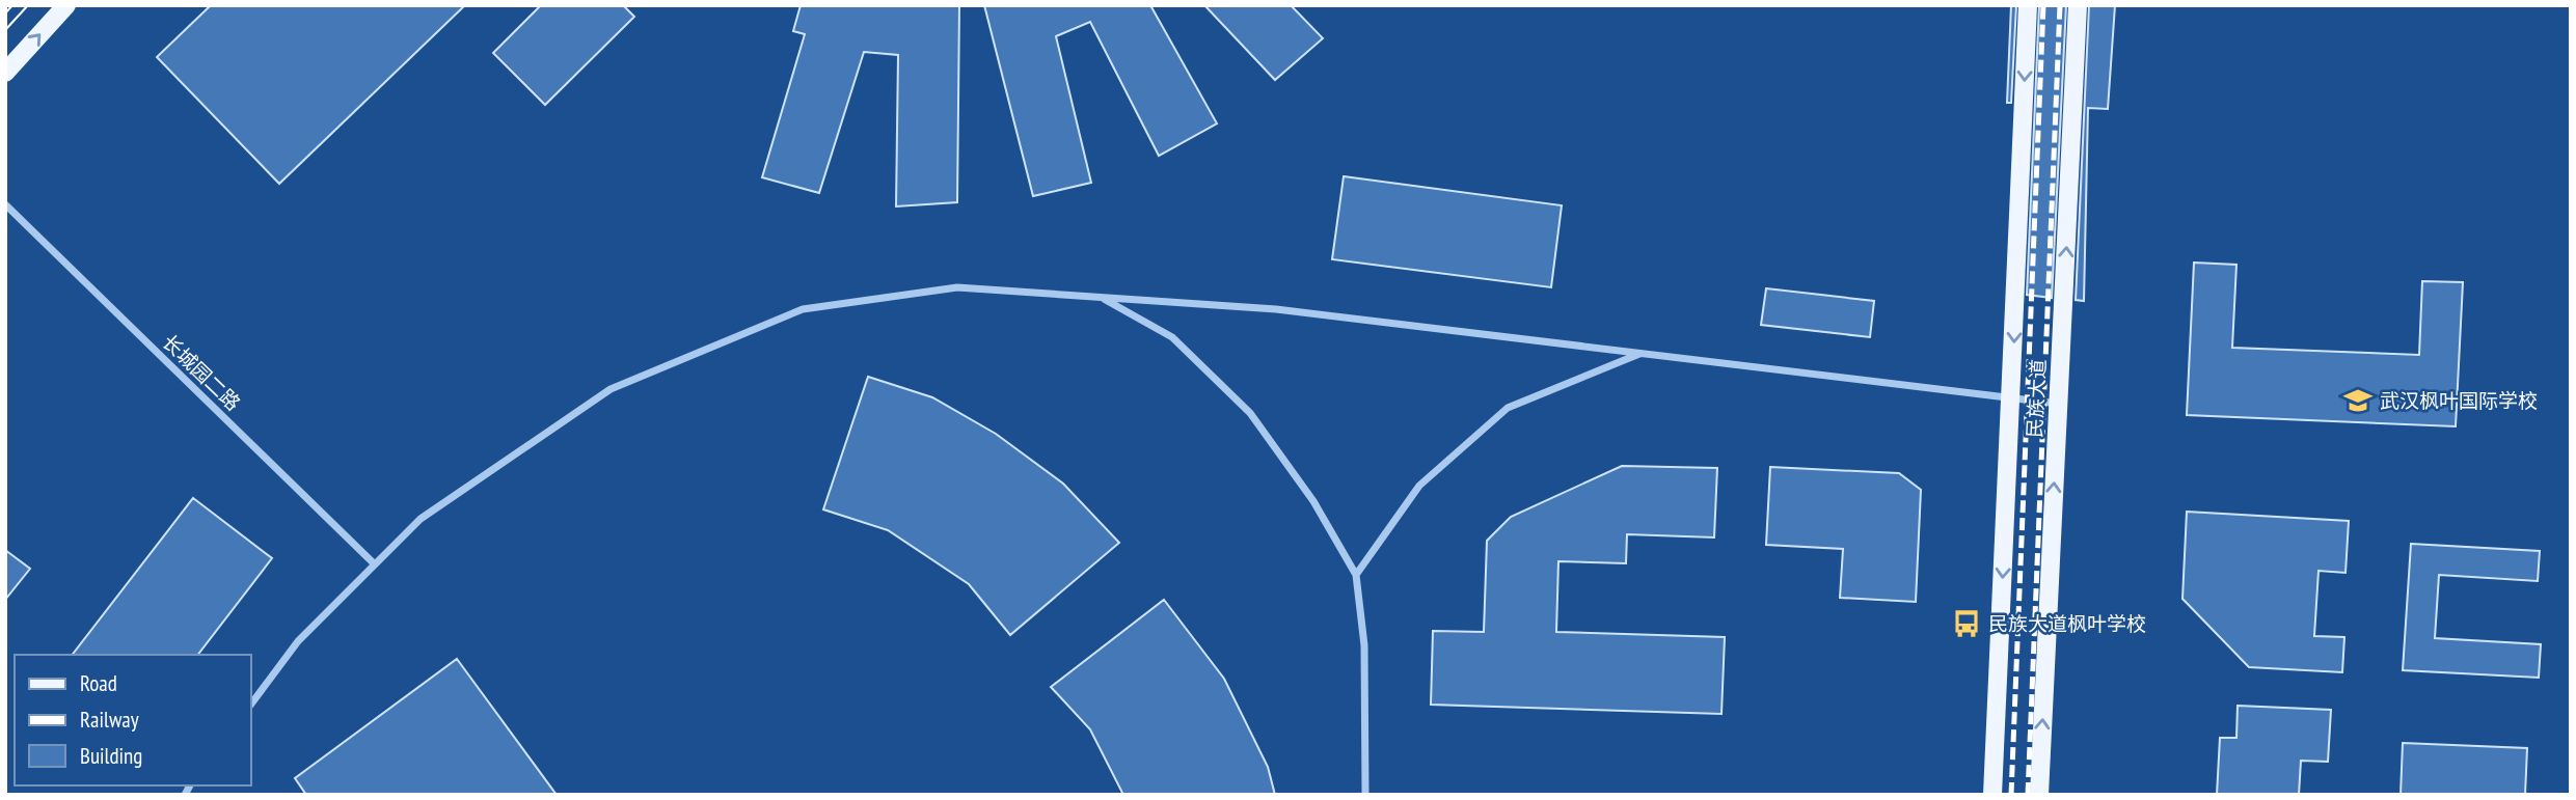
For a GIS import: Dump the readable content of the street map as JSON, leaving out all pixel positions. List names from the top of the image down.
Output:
{
  "streets": {
    "main road": ["民族大道"],
    "street": ["长城园二路"]
  },
  "places": {
    "school or university": ["武汉枫叶国际学校"],
    "bus stop": ["民族大道枫叶学校"]
  },
  "legend": ["Road", "Railway", "Building"]
}
